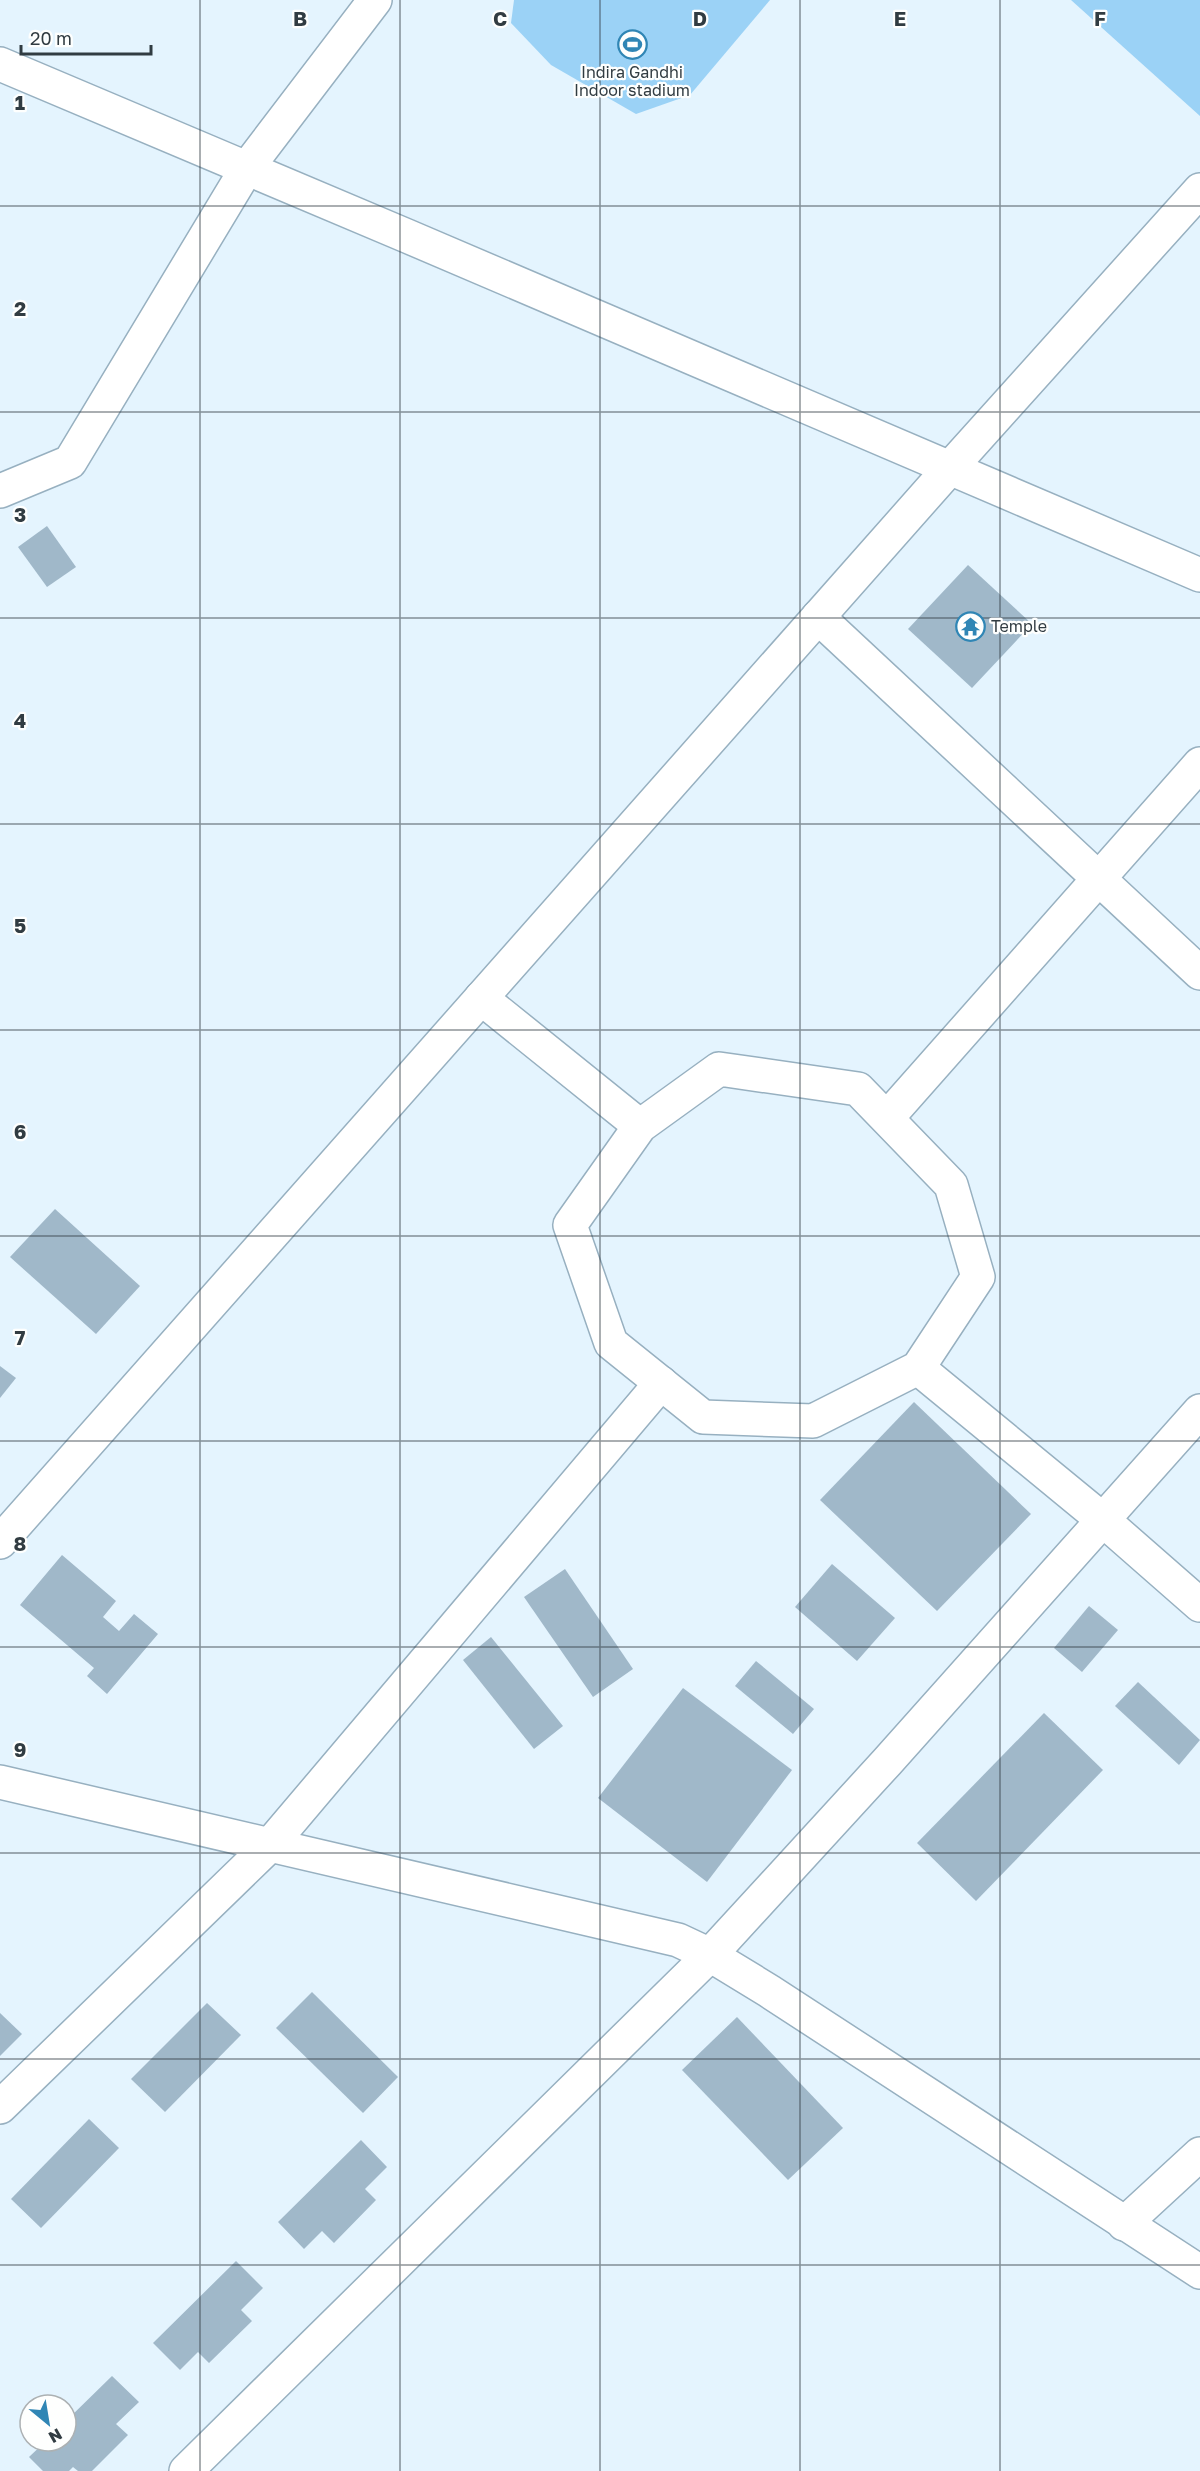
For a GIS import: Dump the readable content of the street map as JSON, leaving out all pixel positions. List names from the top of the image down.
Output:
{
  "places": {
    "sports": ["Indira Gandhi Indoor stadium"],
    "temple": ["Temple"]
  },
  "scale_bar": "20 m",
  "north": "bottom right",
  "grid": {
    "columns": [
      "B",
      "C",
      "D",
      "E",
      "F"
    ],
    "rows": [
      "1",
      "2",
      "3",
      "4",
      "5",
      "6",
      "7",
      "8",
      "9"
    ]
  }
}
